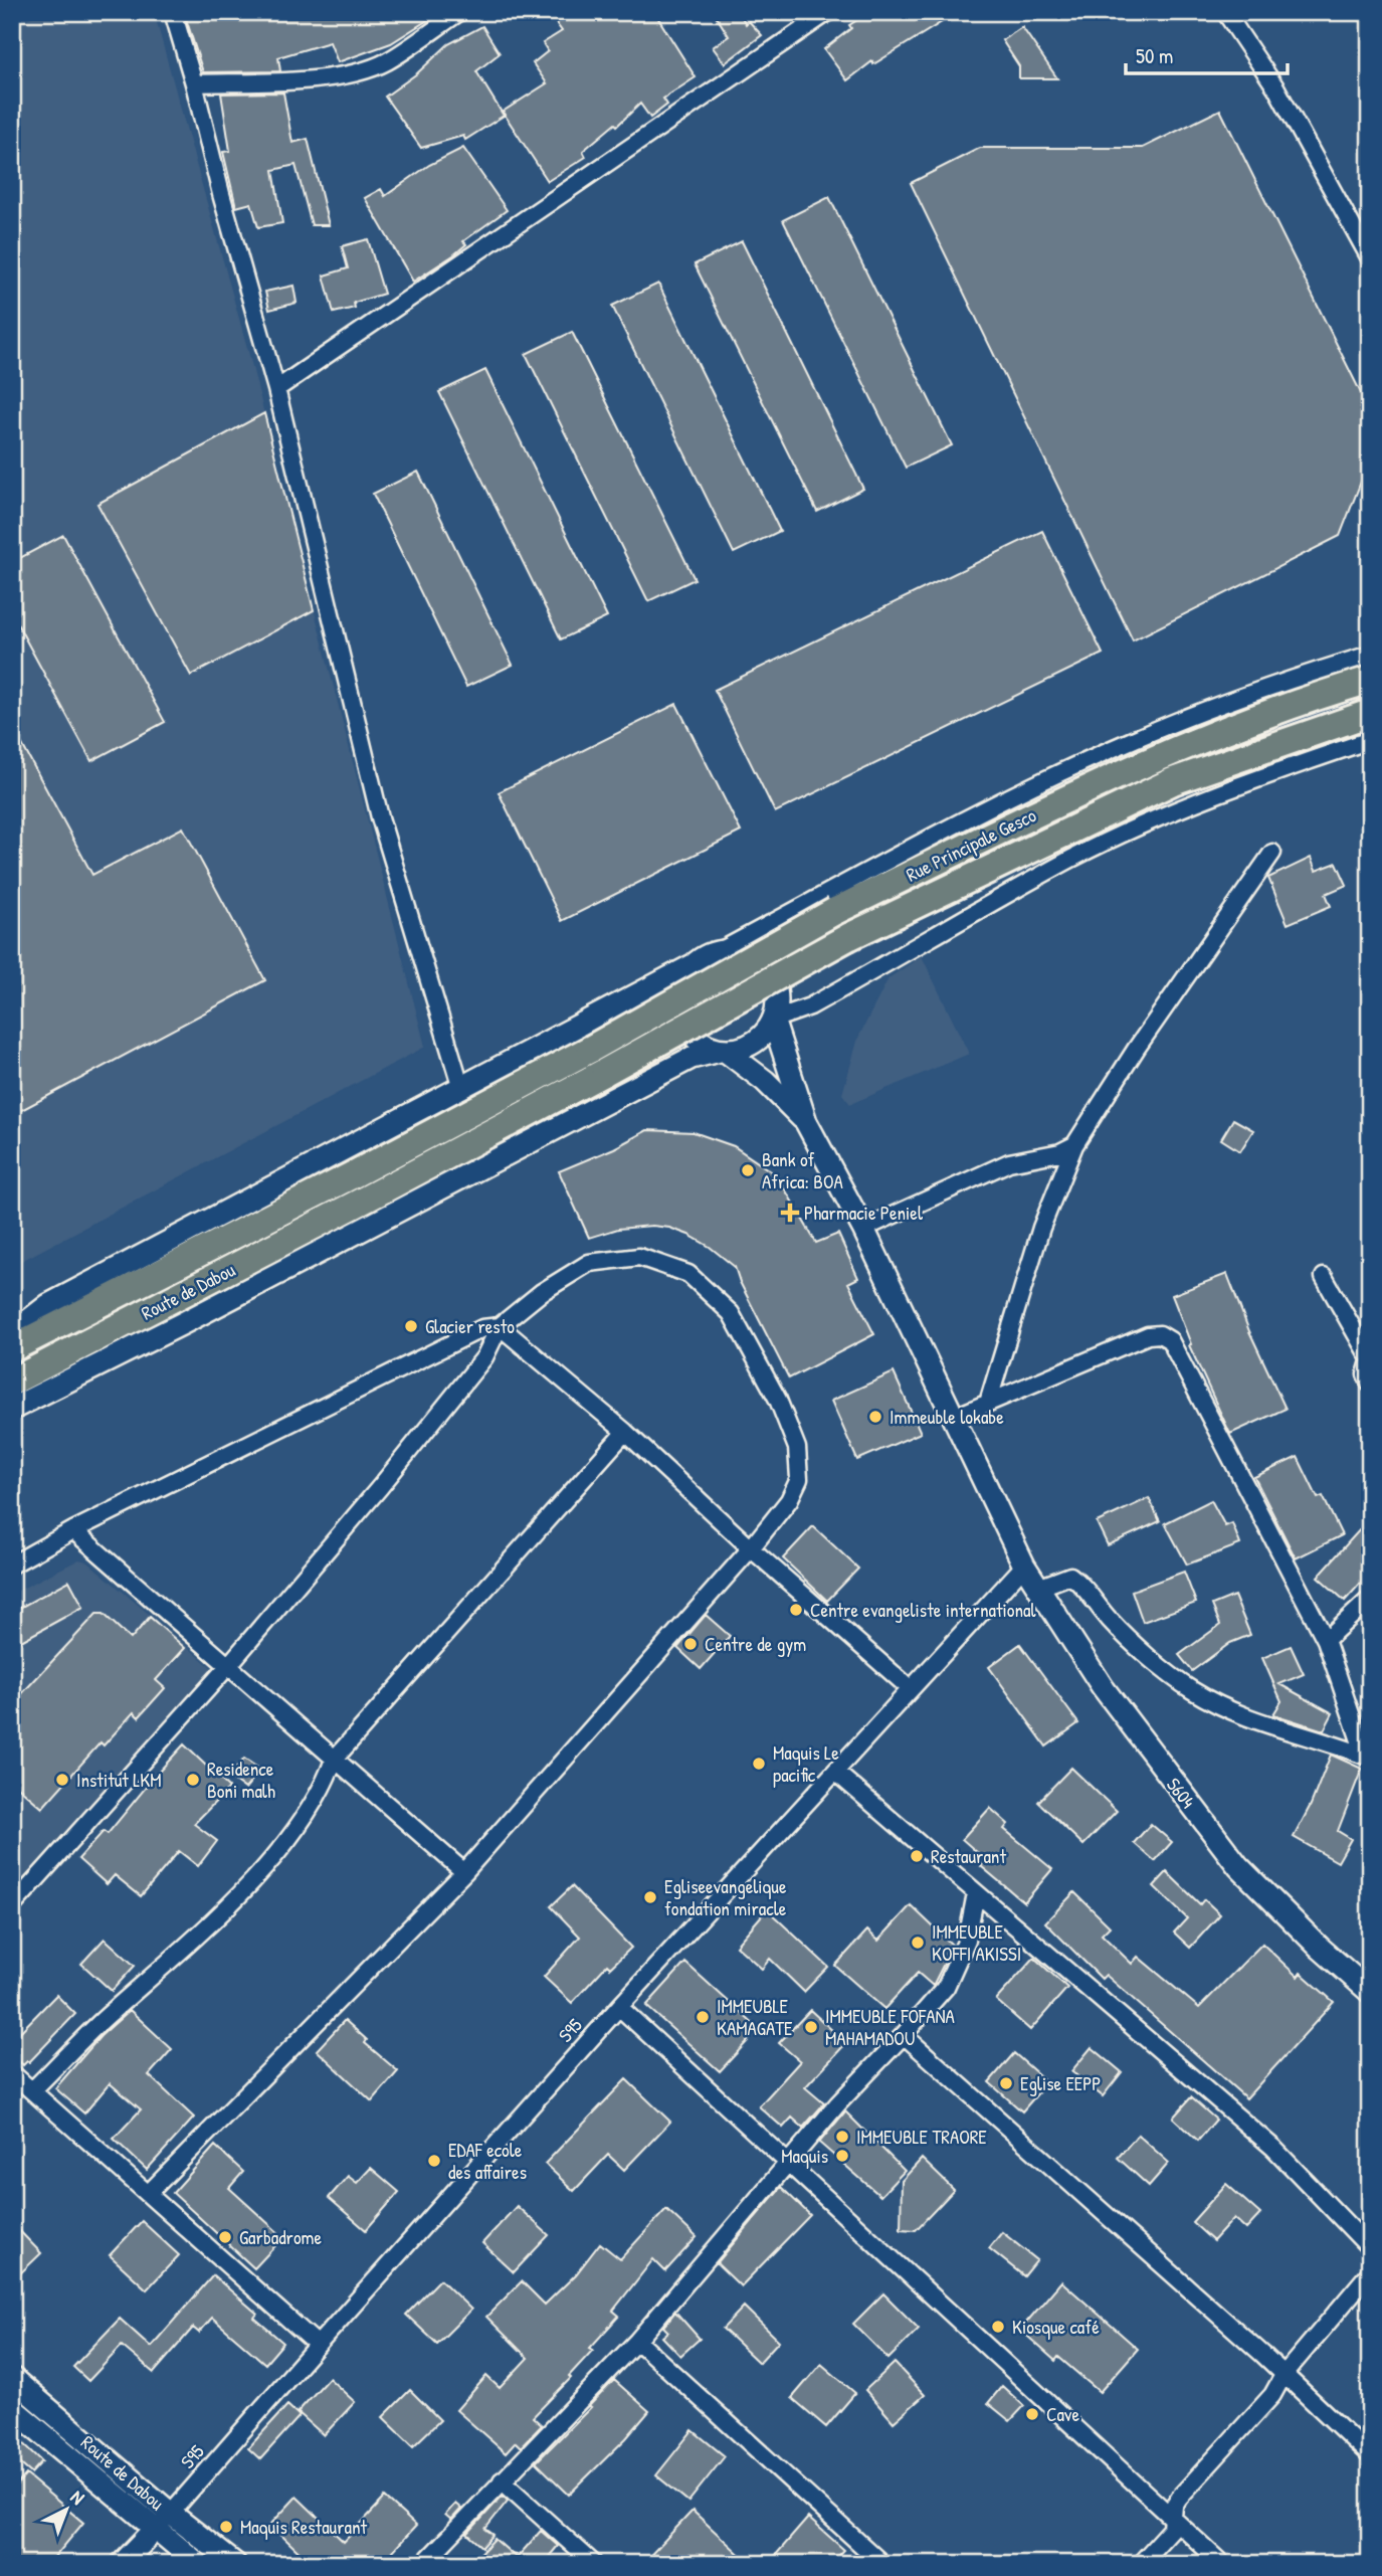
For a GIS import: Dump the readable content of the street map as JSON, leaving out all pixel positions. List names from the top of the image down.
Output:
{
  "streets": {
    "main road": ["Rue Principale Gesco", "Route de Dabou"],
    "street": ["S604", "S95"]
  },
  "crossings": [
    ["Rue Principale Gesco", "Route de Dabou"],
    ["Route de Dabou", "S95"],
    ["S604", "S95"]
  ],
  "places": {
    "other": [
      "Bank of Africa: BOA",
      "Glacier resto",
      "Immeuble lokabe",
      "Centre evangeliste international",
      "Centre de gym",
      "Maquis Le pacific",
      "Institut LKM",
      "Residence Boni malh",
      "Restaurant",
      "Egliseevangelique fondation miracle",
      "IMMEUBLE KOFFI AKISSI",
      "IMMEUBLE KAMAGATE",
      "IMMEUBLE FOFANA MAHAMADOU",
      "Eglise EEPP",
      "IMMEUBLE TRAORE",
      "Maquis",
      "EDAF ecole des affaires",
      "Garbadrome",
      "Kiosque café",
      "Cave",
      "Maquis Restaurant"
    ],
    "health": ["Pharmacie Peniel"]
  },
  "scale_bar": "50 m",
  "north": "top right"
}
